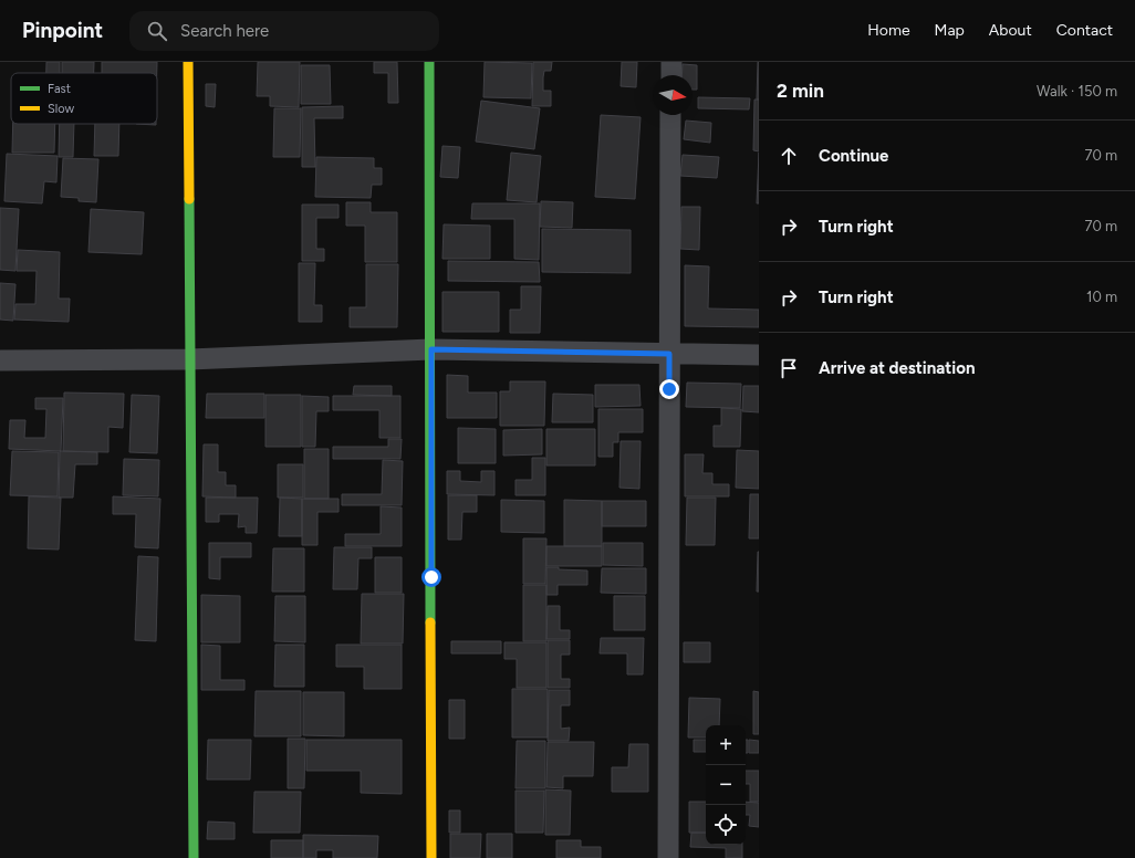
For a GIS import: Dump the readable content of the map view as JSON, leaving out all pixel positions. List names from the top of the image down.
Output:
{
  "legend": ["Fast", "Slow"],
  "north": "right",
  "page": {
    "header": "Pinpoint",
    "search": "Search here",
    "nav": [
      "Home",
      "Map",
      "About",
      "Contact"
    ],
    "heading": ["2 min", "Walk · 150 m"],
    "list": [
      ["Continue", "70 m"],
      ["Turn right", "70 m"],
      ["Turn right", "10 m"],
      "Arrive at destination"
    ],
    "map_buttons": ["+", "−"]
  }
}
